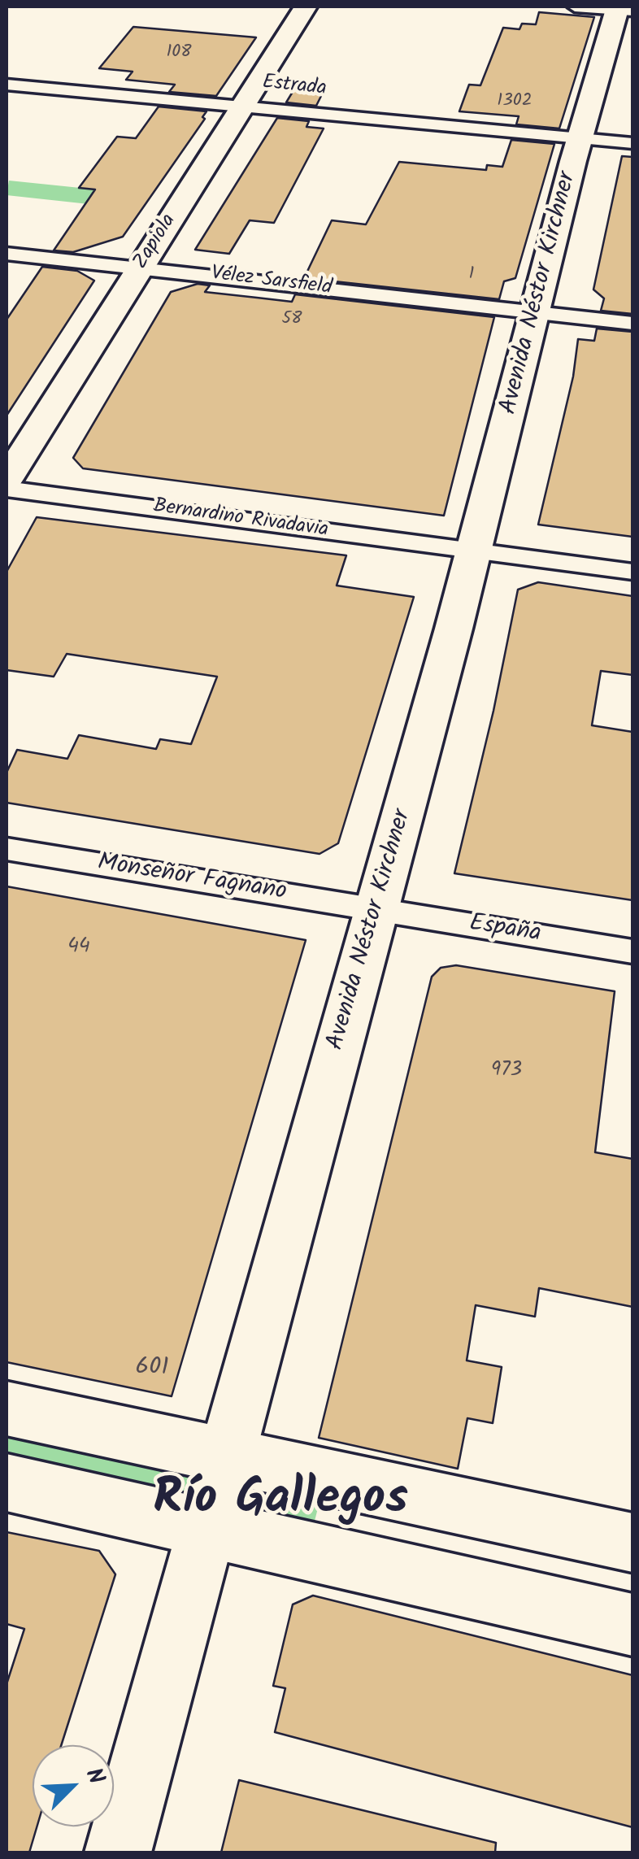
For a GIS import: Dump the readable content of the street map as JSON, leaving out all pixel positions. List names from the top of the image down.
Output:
{
  "streets": {
    "main road": ["Zapiola", "Avenida Néstor Kirchner"],
    "street": [
      "Estrada",
      "Vélez Sarsfield",
      "Bernardino Rivadavia",
      "Monseñor Fagnano",
      "España"
    ]
  },
  "crossings": [
    ["Estrada", "Zapiola"],
    ["Estrada", "Avenida Néstor Kirchner"],
    ["Zapiola", "Vélez Sarsfield"],
    ["Vélez Sarsfield", "Avenida Néstor Kirchner"],
    ["Avenida Néstor Kirchner", "Bernardino Rivadavia"],
    ["Avenida Néstor Kirchner", "Monseñor Fagnano"],
    ["Avenida Néstor Kirchner", "España"],
    ["Monseñor Fagnano", "España"]
  ],
  "districts": ["Río Gallegos"],
  "house_numbers": [
    "108",
    "1302",
    "1",
    "58",
    "44",
    "973",
    "601"
  ],
  "north": "top right"
}
